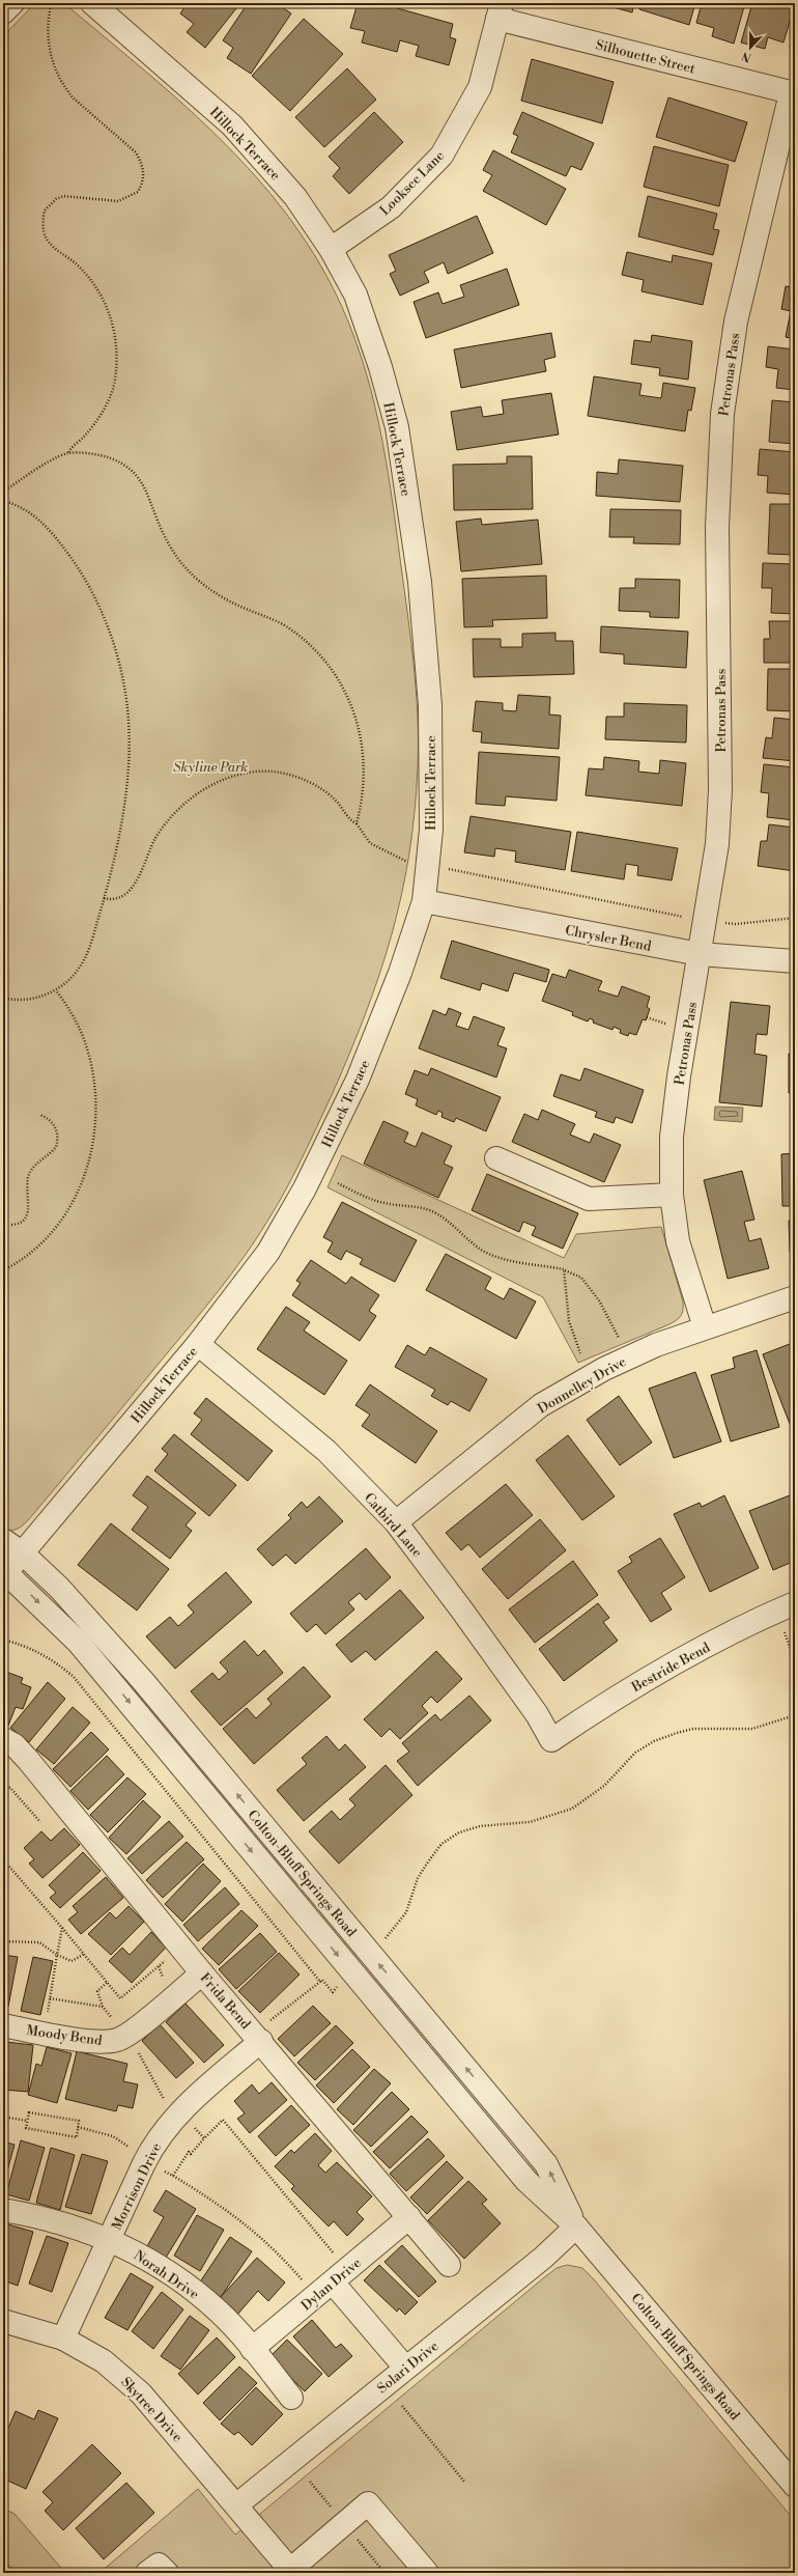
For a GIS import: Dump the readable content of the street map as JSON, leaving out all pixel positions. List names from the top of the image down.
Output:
{
  "streets": {
    "street": [
      "Silhouette Street",
      "Hillock Terrace",
      "Looksee Lane",
      "Petronas Pass",
      "Chrysler Bend",
      "Donnelley Drive",
      "Catbird Lane",
      "Bestride Bend",
      "Colton-Bluff Springs Road",
      "Frida Bend",
      "Moody Bend",
      "Morrison Drive",
      "Norah Drive",
      "Dylan Drive",
      "Solari Drive",
      "Skytree Drive"
    ]
  },
  "crossings": [
    ["Silhouette Street", "Looksee Lane"],
    ["Silhouette Street", "Petronas Pass"],
    ["Hillock Terrace", "Looksee Lane"],
    ["Hillock Terrace", "Chrysler Bend"],
    ["Hillock Terrace", "Catbird Lane"],
    ["Hillock Terrace", "Colton-Bluff Springs Road"],
    ["Petronas Pass", "Chrysler Bend"],
    ["Petronas Pass", "Donnelley Drive"],
    ["Donnelley Drive", "Catbird Lane"],
    ["Catbird Lane", "Bestride Bend"],
    ["Colton-Bluff Springs Road", "Solari Drive"],
    ["Frida Bend", "Moody Bend"],
    ["Frida Bend", "Morrison Drive"],
    ["Frida Bend", "Dylan Drive"],
    ["Morrison Drive", "Norah Drive"],
    ["Morrison Drive", "Skytree Drive"],
    ["Norah Drive", "Dylan Drive"],
    ["Solari Drive", "Skytree Drive"]
  ],
  "parks": ["Skyline Park"],
  "north": "bottom"
}
